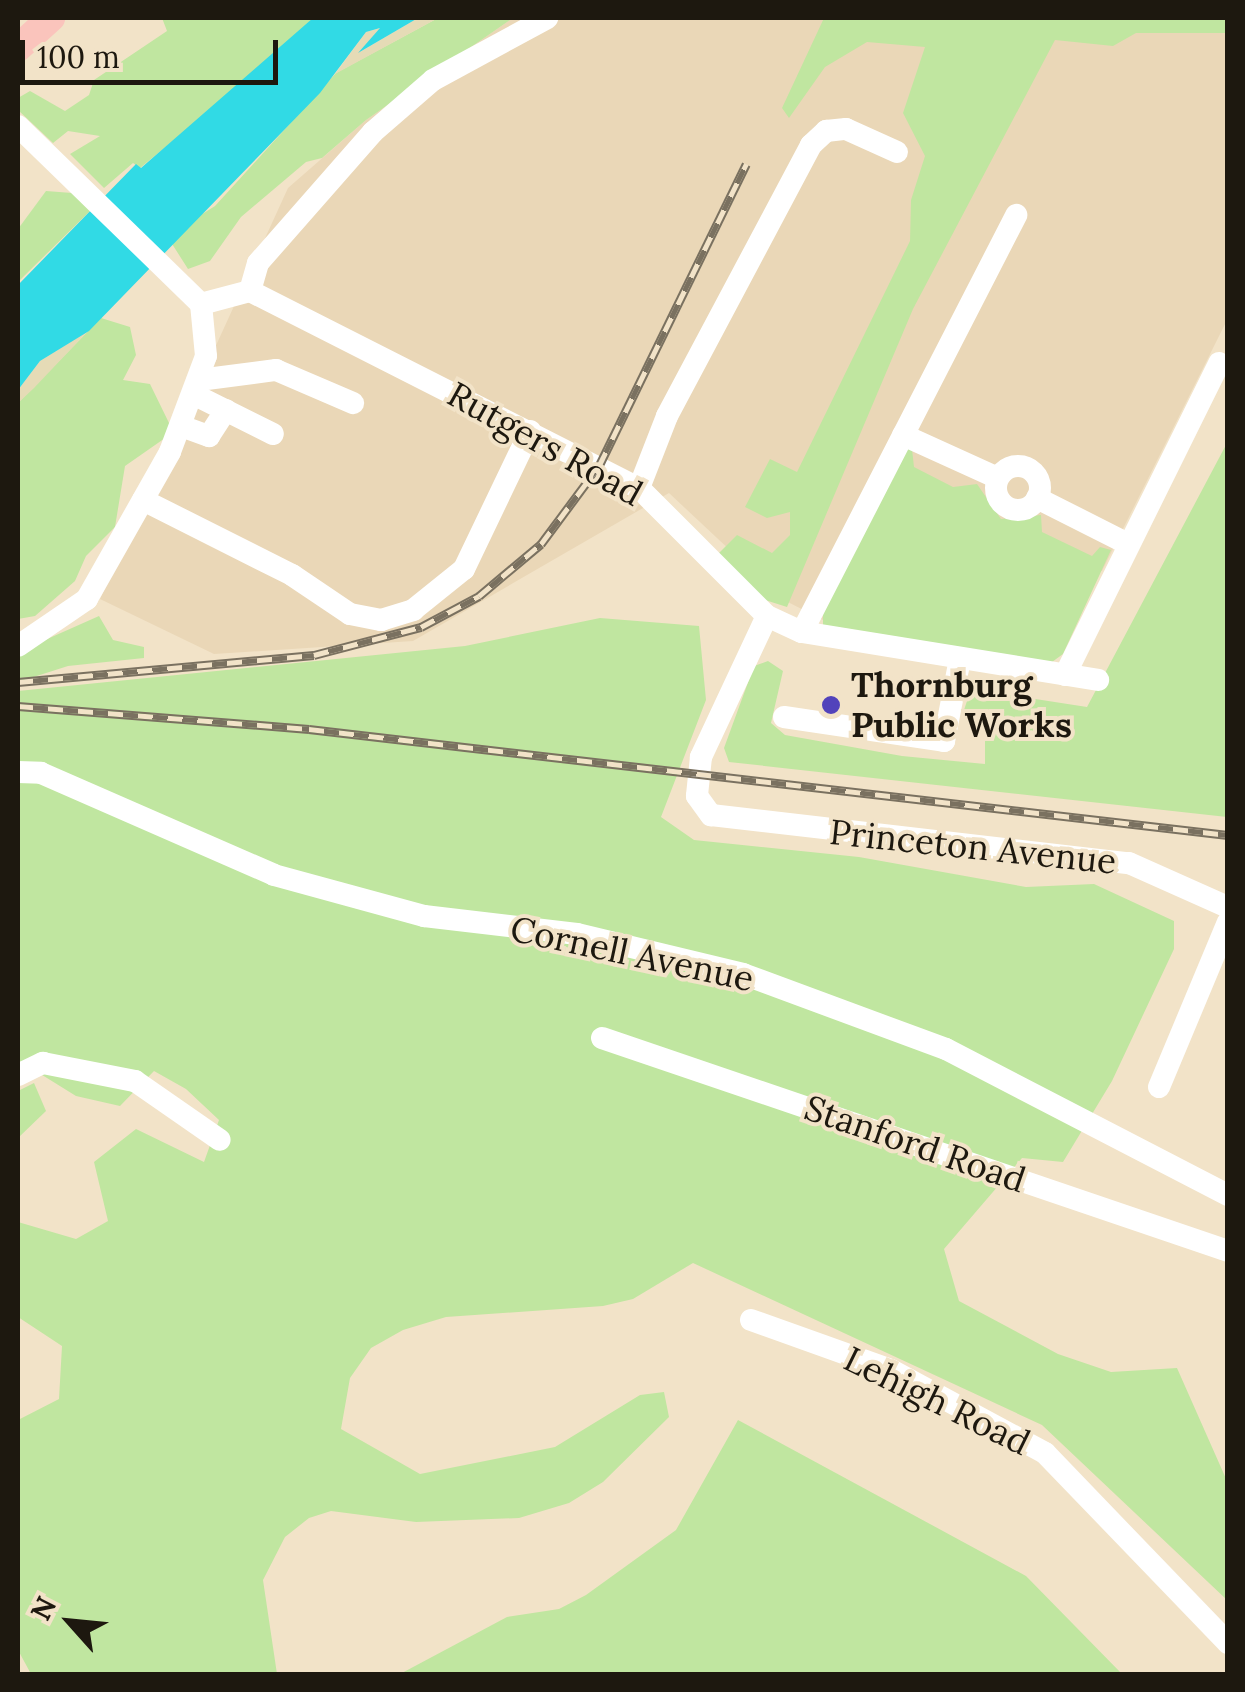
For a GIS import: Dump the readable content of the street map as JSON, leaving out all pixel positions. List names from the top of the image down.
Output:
{
  "streets": {
    "street": [
      "Rutgers Road",
      "Princeton Avenue",
      "Cornell Avenue",
      "Stanford Road",
      "Lehigh Road"
    ]
  },
  "crossings": [
    ["Rutgers Road", "Princeton Avenue"]
  ],
  "places": ["Thornburg Public Works"],
  "scale_bar": "100 m",
  "north": "top left"
}
